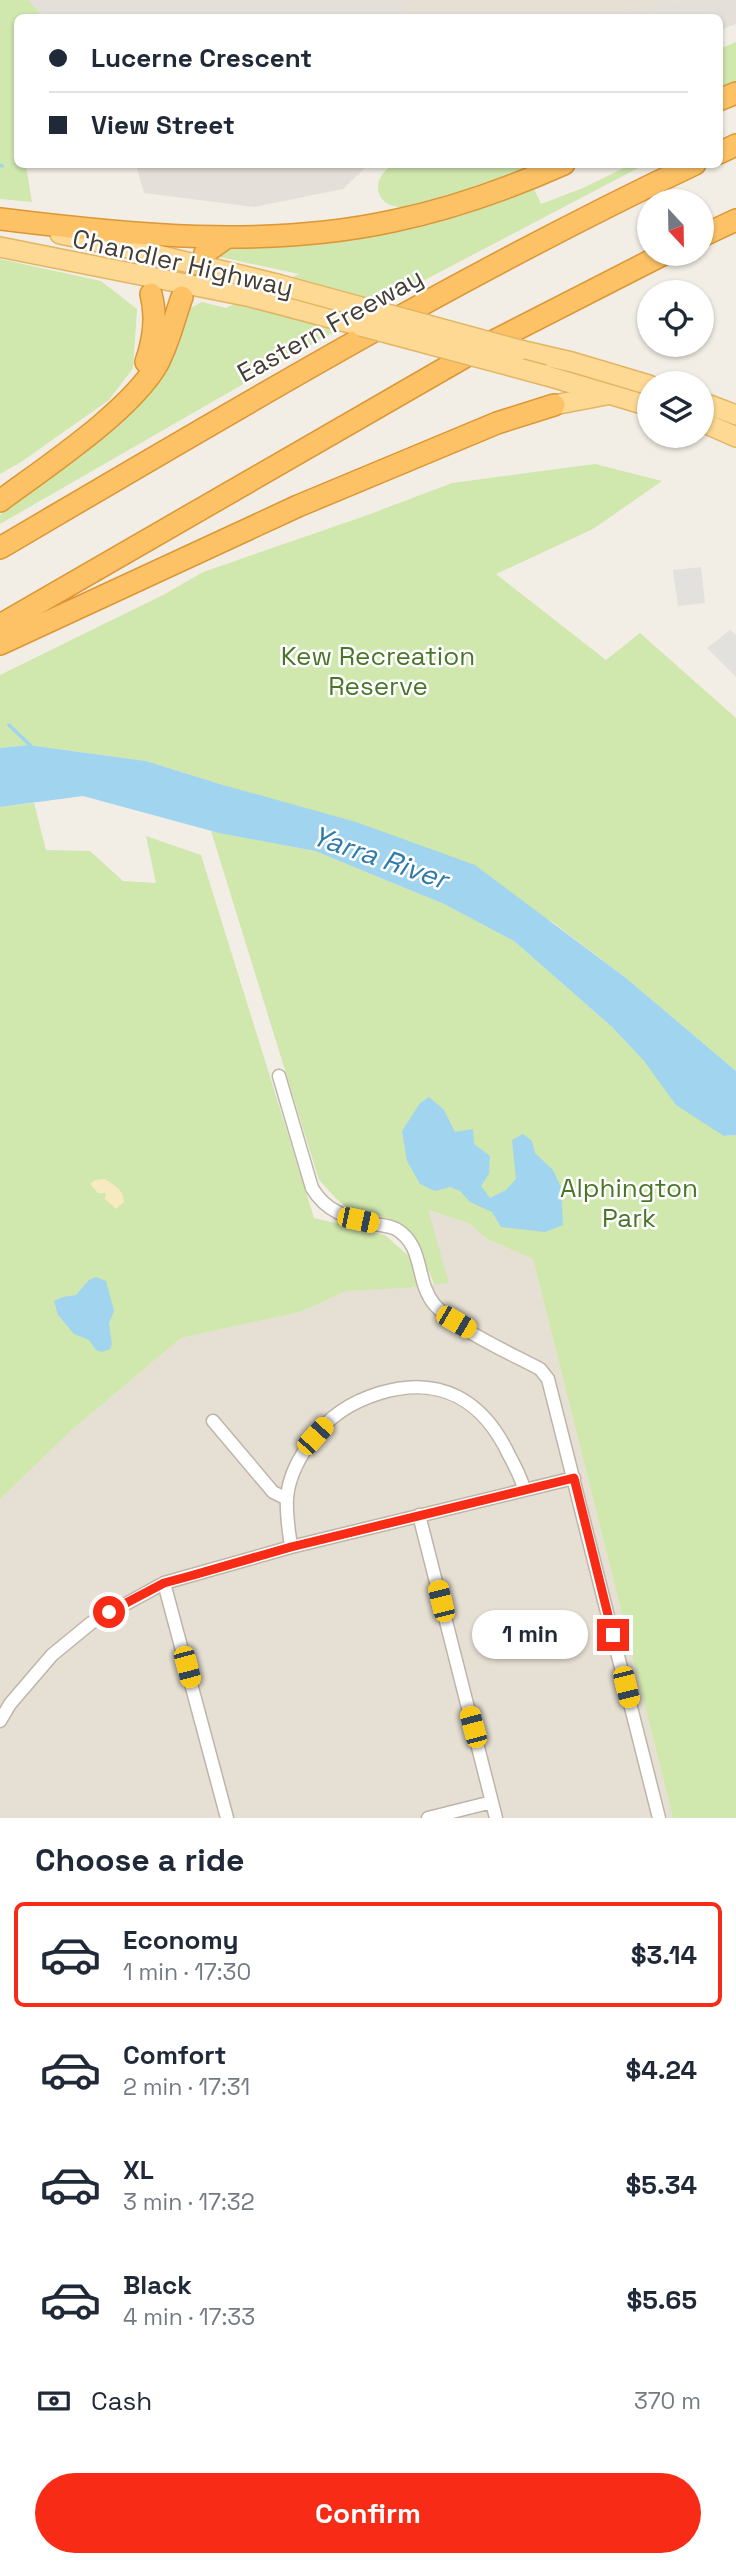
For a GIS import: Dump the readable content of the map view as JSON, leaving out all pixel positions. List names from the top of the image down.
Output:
{
  "streets": {
    "highway": ["Eastern Freeway"],
    "main road": ["Chandler Highway"]
  },
  "water": ["Yarra River"],
  "parks": ["Kew Recreation Reserve", "Alphington Park"],
  "north": "bottom",
  "page": {
    "banner": ["Lucerne Crescent", "View Street"],
    "bubble": "1 min",
    "heading": "Choose a ride",
    "list": [
      {
        "name": "Economy",
        "note": "1 min · 17:30",
        "value": "$3.14"
      },
      {
        "name": "Comfort",
        "note": "2 min · 17:31",
        "value": "$4.24"
      },
      {
        "name": "XL",
        "note": "3 min · 17:32",
        "value": "$5.34"
      },
      {
        "name": "Black",
        "note": "4 min · 17:33",
        "value": "$5.65"
      }
    ],
    "pay": ["Cash", "370 m"],
    "buttons": "Confirm"
  }
}
